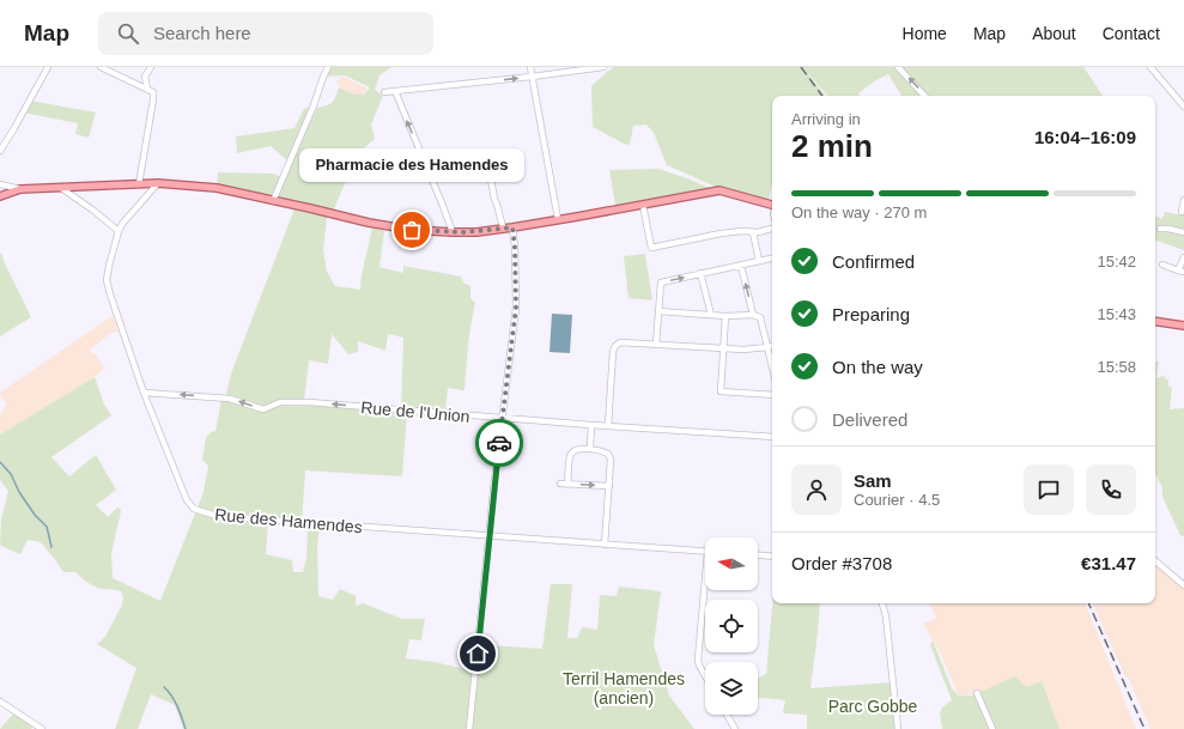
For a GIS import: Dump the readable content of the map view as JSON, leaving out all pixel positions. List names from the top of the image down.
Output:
{
  "streets": {
    "street": ["Rue de l'Union", "Rue des Hamendes"]
  },
  "crossings": [
    ["Rue de l'Union", "Rue des Hamendes"]
  ],
  "one_way": ["Rue de l'Union"],
  "parks": ["Terril Hamendes (ancien)", "Parc Gobbe"],
  "places": ["Pharmacie des Hamendes"],
  "north": "left",
  "page": {
    "header": "Map",
    "search": "Search here",
    "nav": [
      "Home",
      "Map",
      "About",
      "Contact"
    ],
    "heading": ["2 min", "Arriving in", "16:04–16:09"],
    "panel": [
      "Sam",
      "Courier · 4.5",
      "Order #3708",
      "€31.47"
    ],
    "bubble": "Pharmacie des Hamendes",
    "bar": "On the way · 270 m",
    "list": [
      ["Confirmed", "15:42"],
      ["Preparing", "15:43"],
      ["On the way", "15:58"],
      "Delivered"
    ]
  }
}
